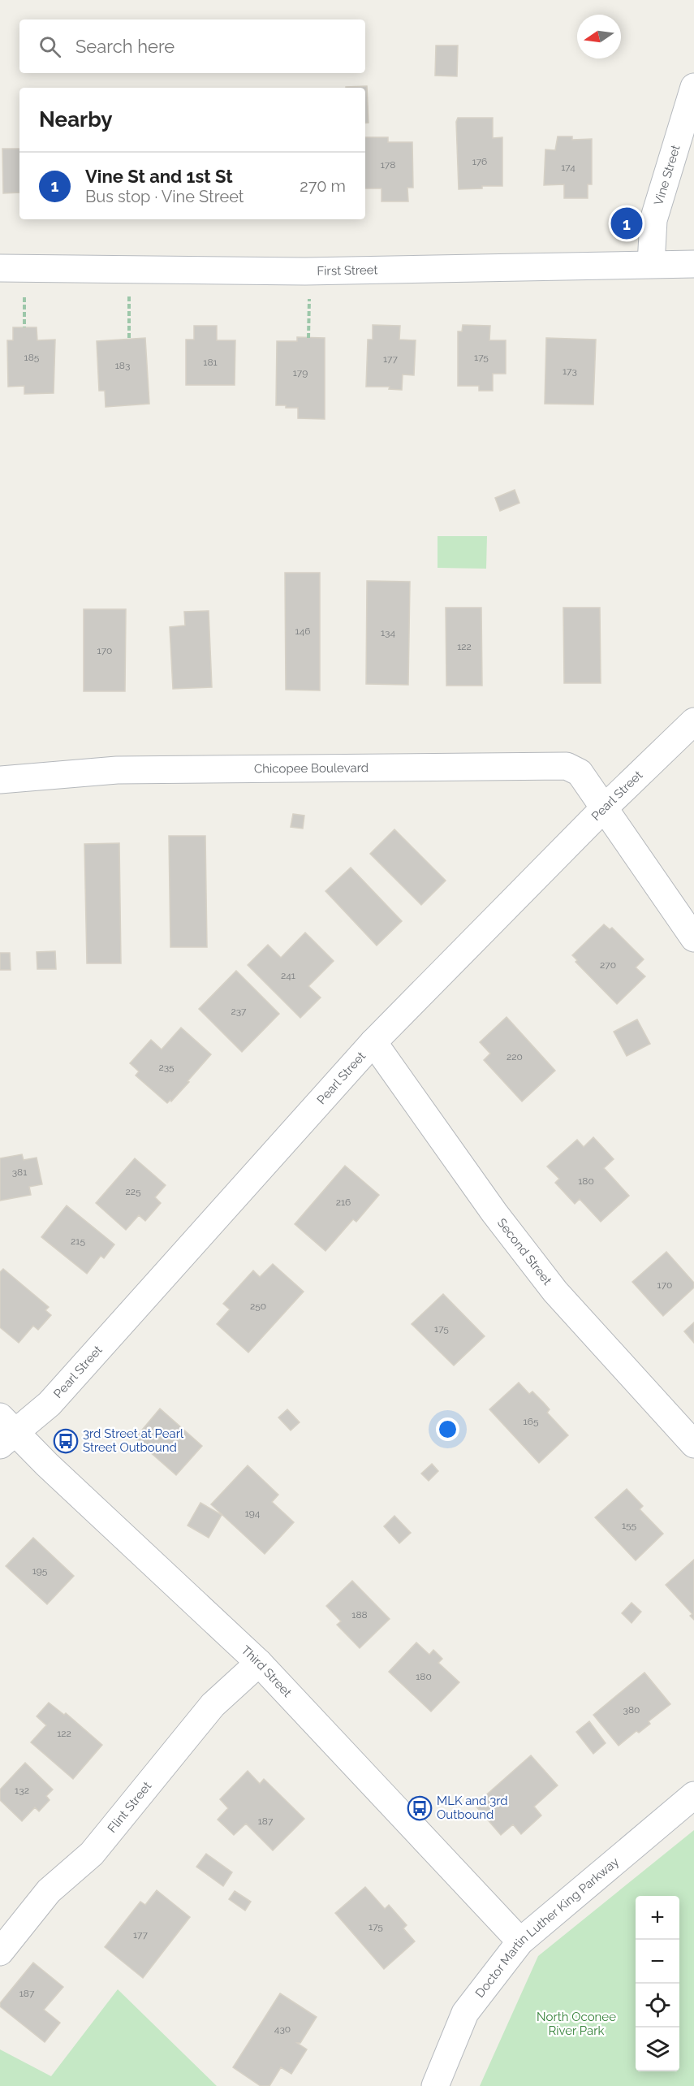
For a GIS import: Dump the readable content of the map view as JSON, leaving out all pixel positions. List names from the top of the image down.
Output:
{
  "streets": {
    "street": [
      "Vine Street",
      "First Street",
      "Chicopee Boulevard",
      "Pearl Street",
      "Second Street",
      "Third Street",
      "Flint Street",
      "Doctor Martin Luther King Parkway"
    ]
  },
  "crossings": [
    ["Vine Street", "First Street"],
    ["Chicopee Boulevard", "Pearl Street"],
    ["Pearl Street", "Second Street"],
    ["Pearl Street", "Third Street"],
    ["Third Street", "Flint Street"],
    ["Third Street", "Doctor Martin Luther King Parkway"]
  ],
  "parks": ["North Oconee River Park"],
  "places": {
    "bus stop": ["3rd Street at Pearl Street Outbound", "MLK and 3rd Outbound"]
  },
  "house_numbers": [
    "176",
    "178",
    "174",
    "185",
    "175",
    "177",
    "181",
    "183",
    "173",
    "179",
    "146",
    "134",
    "122",
    "170",
    "270",
    "241",
    "237",
    "220",
    "235",
    "381",
    "180",
    "225",
    "216",
    "215",
    "170",
    "250",
    "175",
    "165",
    "194",
    "155",
    "195",
    "188",
    "180",
    "380",
    "122",
    "132",
    "187",
    "175",
    "177",
    "187",
    "430"
  ],
  "north": "left",
  "page": {
    "search": "Search here",
    "heading": "Nearby",
    "list": [
      {
        "mark": "1",
        "name": "Vine St and 1st St",
        "note": "Bus stop · Vine Street",
        "value": "270 m"
      }
    ],
    "pins": "1",
    "map_buttons": ["+", "−"]
  }
}
